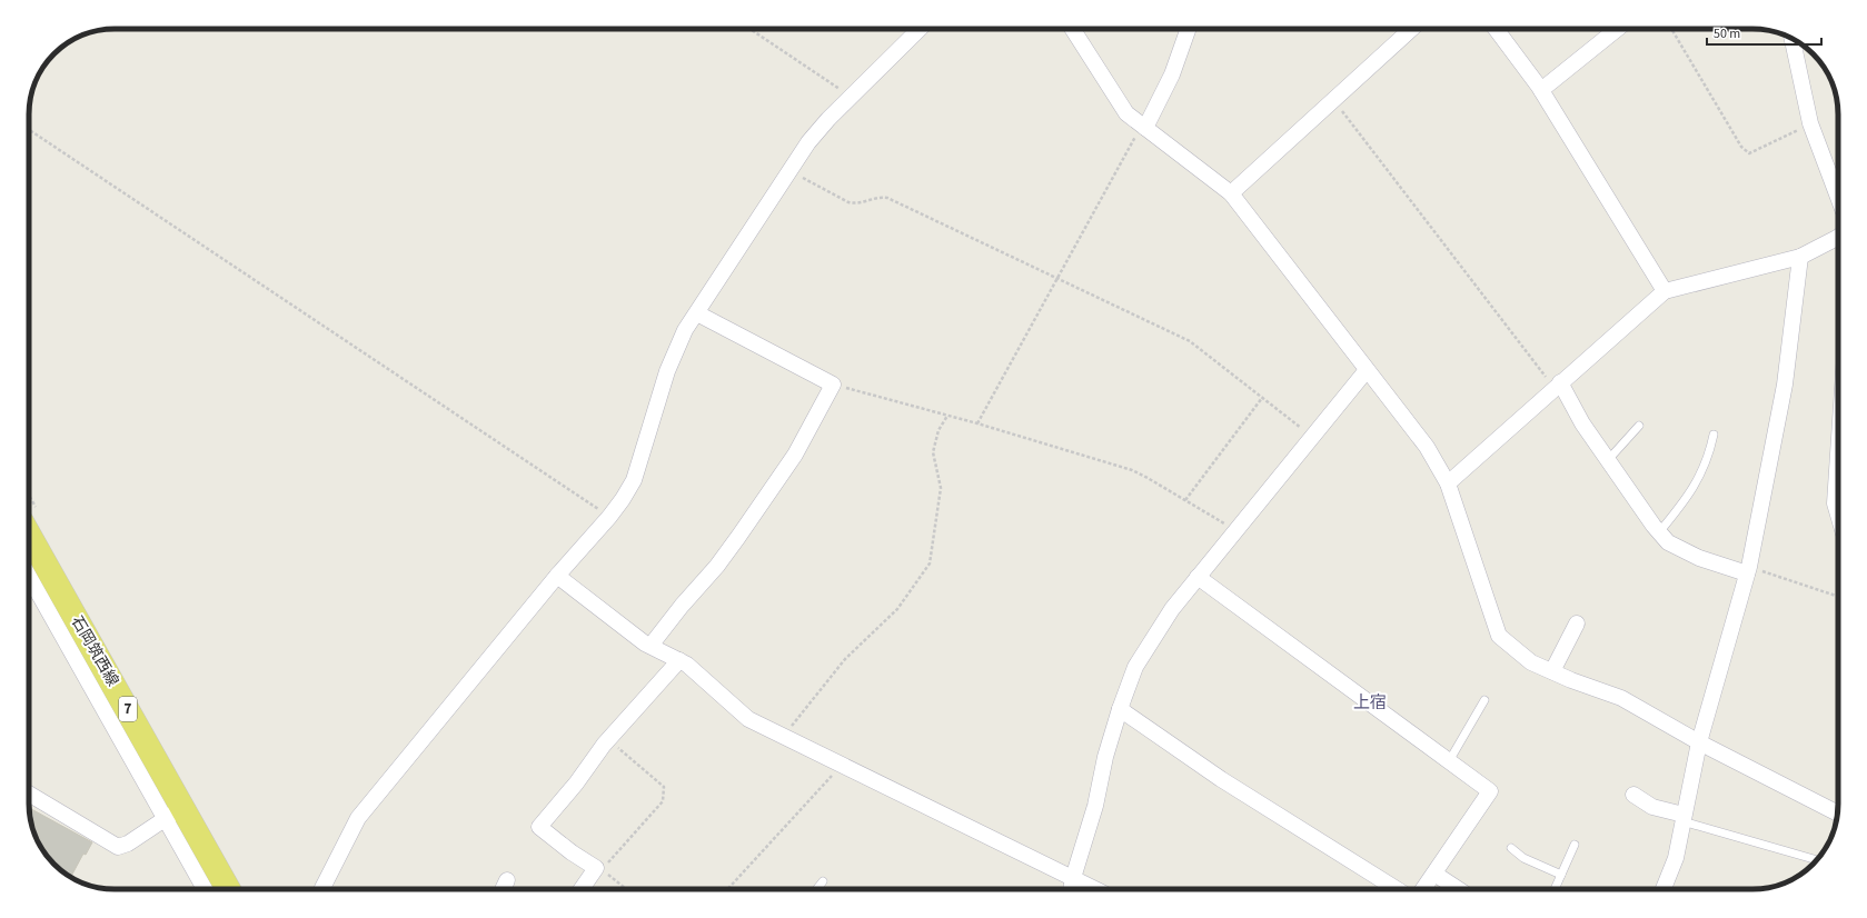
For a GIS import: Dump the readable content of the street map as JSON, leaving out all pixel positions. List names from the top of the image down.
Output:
{
  "streets": {
    "main road": ["石岡筑西線", "7"]
  },
  "districts": ["上宿"],
  "scale_bar": "50 m"
}
